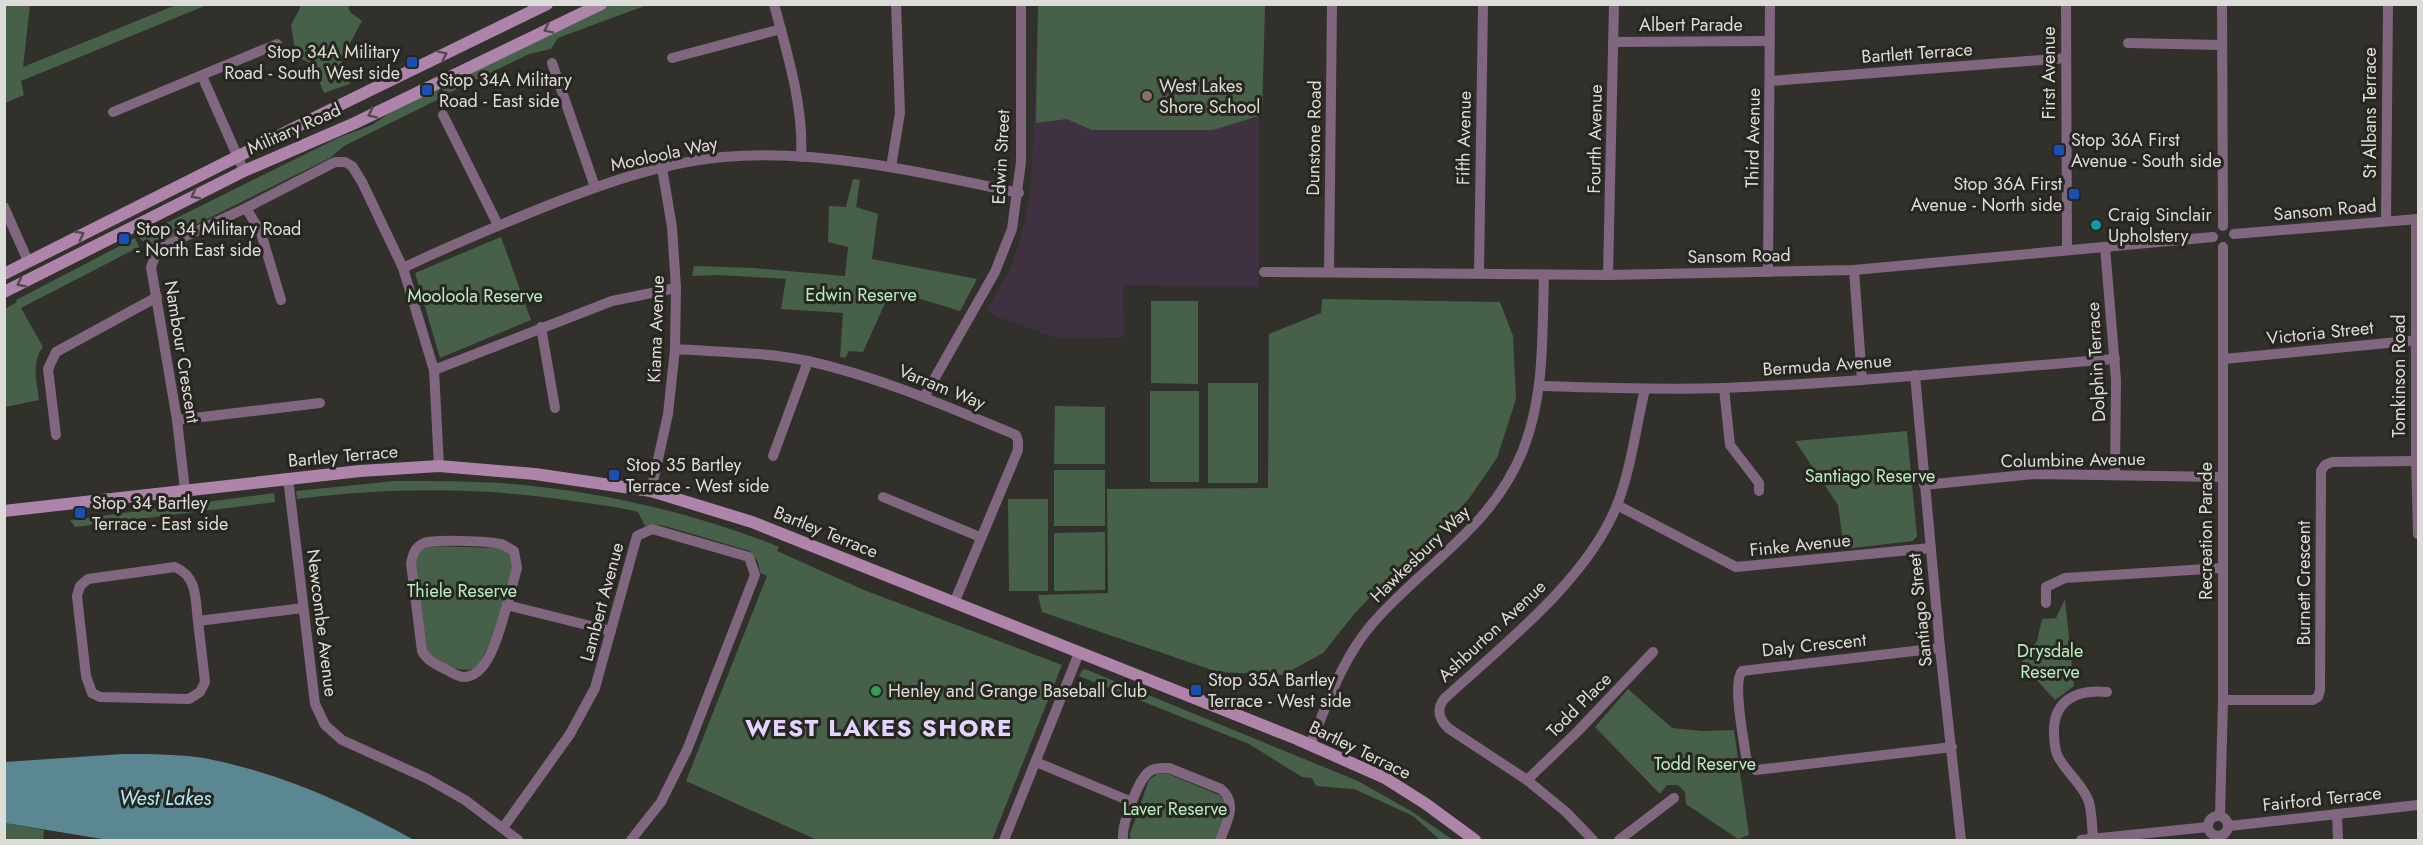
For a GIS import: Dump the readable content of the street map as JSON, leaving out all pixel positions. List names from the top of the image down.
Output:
{
  "streets": {
    "street": [
      "Albert Parade",
      "Bartlett Terrace",
      "First Avenue",
      "St Albans Terrace",
      "Military Road",
      "Dunstone Road",
      "Fifth Avenue",
      "Third Avenue",
      "Fourth Avenue",
      "Mooloola Way",
      "Edwin Street",
      "Sansom Road",
      "Kiama Avenue",
      "Victoria Street",
      "Nambour Crescent",
      "Dolphin Terrace",
      "Bermuda Avenue",
      "Tomkinson Road",
      "Varram Way",
      "Bartley Terrace",
      "Columbine Avenue",
      "Recreation Parade",
      "Finke Avenue",
      "Hawkesbury Way",
      "Burnett Crescent",
      "Lambert Avenue",
      "Santiago Street",
      "Newcombe Avenue",
      "Ashburton Avenue",
      "Daly Crescent",
      "Todd Place",
      "Fairford Terrace"
    ]
  },
  "crossings": [
    ["Albert Parade", "Third Avenue"],
    ["Albert Parade", "Fourth Avenue"],
    ["Bartlett Terrace", "First Avenue"],
    ["Bartlett Terrace", "Third Avenue"],
    ["First Avenue", "Sansom Road"],
    ["St Albans Terrace", "Sansom Road"],
    ["Dunstone Road", "Sansom Road"],
    ["Fifth Avenue", "Sansom Road"],
    ["Third Avenue", "Sansom Road"],
    ["Fourth Avenue", "Sansom Road"],
    ["Mooloola Way", "Edwin Street"],
    ["Mooloola Way", "Kiama Avenue"],
    ["Mooloola Way", "Nambour Crescent"],
    ["Edwin Street", "Varram Way"],
    ["Sansom Road", "Dolphin Terrace"],
    ["Sansom Road", "Tomkinson Road"],
    ["Sansom Road", "Recreation Parade"],
    ["Sansom Road", "Hawkesbury Way"],
    ["Kiama Avenue", "Varram Way"],
    ["Kiama Avenue", "Bartley Terrace"],
    ["Victoria Street", "Tomkinson Road"],
    ["Victoria Street", "Recreation Parade"],
    ["Nambour Crescent", "Bartley Terrace"],
    ["Dolphin Terrace", "Bermuda Avenue"],
    ["Dolphin Terrace", "Columbine Avenue"],
    ["Bermuda Avenue", "Hawkesbury Way"],
    ["Bermuda Avenue", "Santiago Street"],
    ["Bermuda Avenue", "Ashburton Avenue"],
    ["Tomkinson Road", "Burnett Crescent"],
    ["Varram Way", "Bartley Terrace"],
    ["Bartley Terrace", "Hawkesbury Way"],
    ["Bartley Terrace", "Newcombe Avenue"],
    ["Columbine Avenue", "Recreation Parade"],
    ["Columbine Avenue", "Santiago Street"],
    ["Recreation Parade", "Burnett Crescent"],
    ["Recreation Parade", "Fairford Terrace"],
    ["Finke Avenue", "Santiago Street"],
    ["Finke Avenue", "Ashburton Avenue"],
    ["Lambert Avenue", "Newcombe Avenue"],
    ["Santiago Street", "Daly Crescent"],
    ["Ashburton Avenue", "Todd Place"]
  ],
  "districts": ["WEST LAKES SHORE"],
  "water": ["West Lakes"],
  "parks": [
    "Edwin Reserve",
    "Mooloola Reserve",
    "Santiago Reserve",
    "Thiele Reserve",
    "Drysdale Reserve",
    "Todd Reserve",
    "Laver Reserve"
  ],
  "places": {
    "transit": [
      "Stop 34A Military Road - South West side",
      "Stop 34A Military Road - East side",
      "Stop 36A First Avenue - South side",
      "Stop 36A First Avenue - North side",
      "Stop 34 Military Road - North East side",
      "Stop 35 Bartley Terrace - West side",
      "Stop 34 Bartley Terrace - East side",
      "Stop 35A Bartley Terrace - West side"
    ],
    "other": ["West Lakes Shore School", "Craig Sinclair Upholstery", "Henley and Grange Baseball Club"]
  }
}
